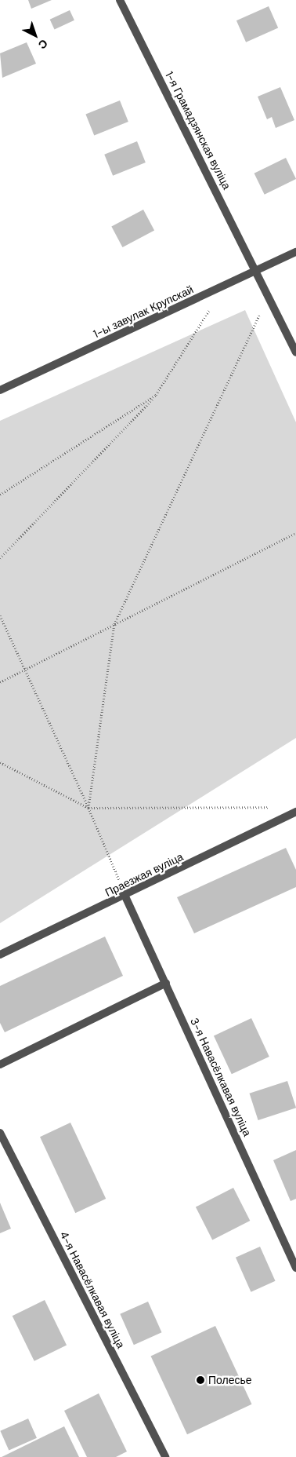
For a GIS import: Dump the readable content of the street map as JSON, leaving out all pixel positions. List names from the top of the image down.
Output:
{
  "streets": {
    "street": [
      "1-я Грамадзянская вуліца",
      "1-ы завулак Крупскай",
      "Праезжая вуліца",
      "3-я Навасёлкавая вуліца",
      "4-я Навасёлкавая вуліца"
    ]
  },
  "crossings": [
    ["1-я Грамадзянская вуліца", "1-ы завулак Крупскай"],
    ["Праезжая вуліца", "3-я Навасёлкавая вуліца"]
  ],
  "places": ["Полесье"],
  "north": "bottom right"
}
